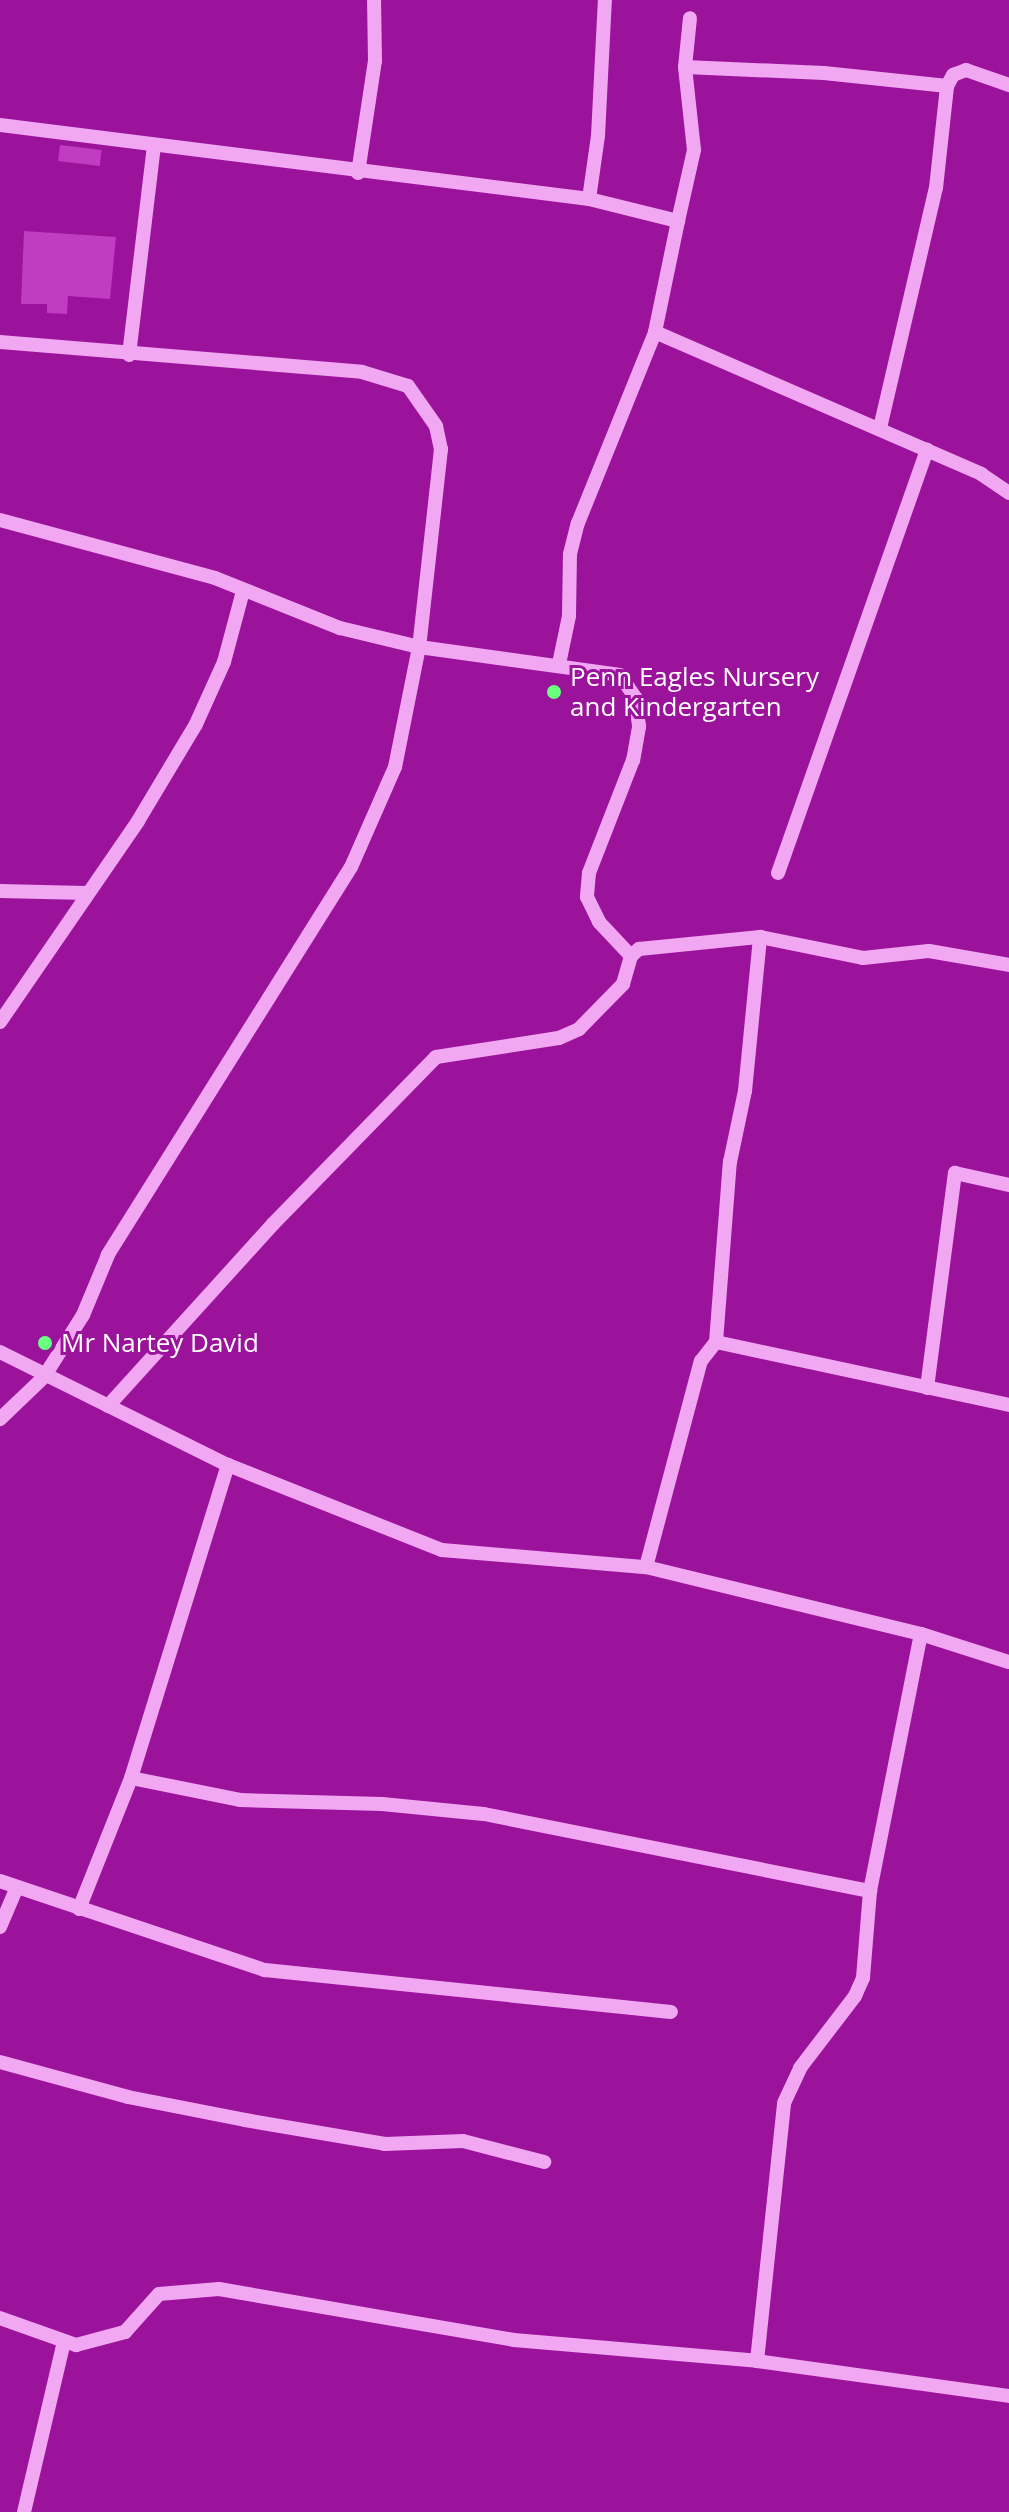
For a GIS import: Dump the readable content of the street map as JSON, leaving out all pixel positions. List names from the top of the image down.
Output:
{
  "places": ["Penn Eagles Nursery and Kindergarten", "Mr Nartey David"]
}
